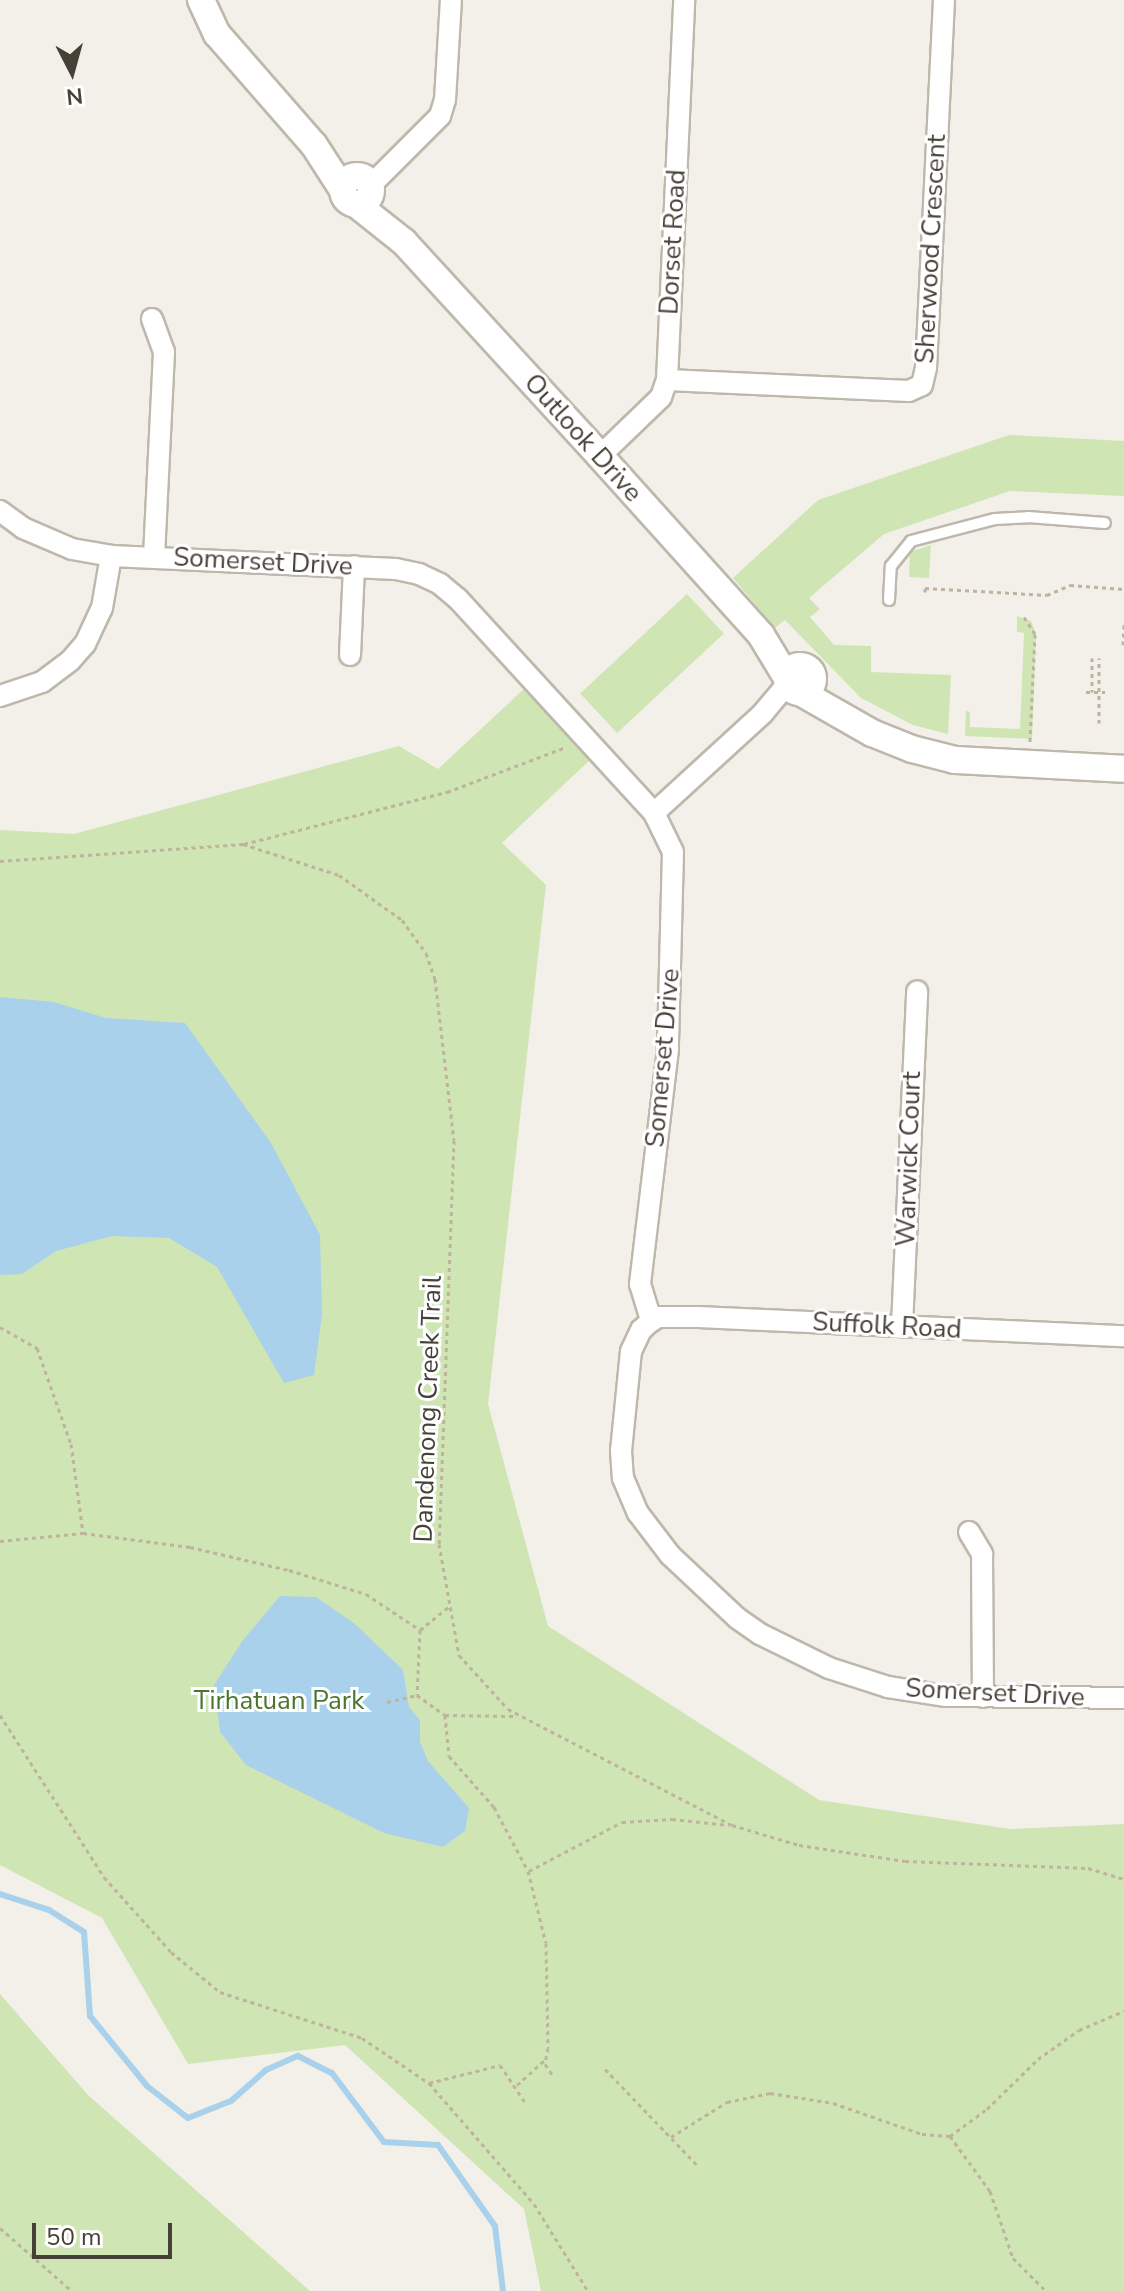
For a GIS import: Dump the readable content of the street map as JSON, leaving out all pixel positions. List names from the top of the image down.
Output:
{
  "streets": {
    "street": [
      "Dorset Road",
      "Sherwood Crescent",
      "Outlook Drive",
      "Somerset Drive",
      "Warwick Court",
      "Suffolk Road"
    ],
    "path": ["Dandenong Creek Trail"]
  },
  "crossings": [
    ["Dorset Road", "Sherwood Crescent"],
    ["Somerset Drive", "Suffolk Road"],
    ["Warwick Court", "Suffolk Road"]
  ],
  "parks": ["Tirhatuan Park"],
  "scale_bar": "50 m",
  "north": "bottom"
}
